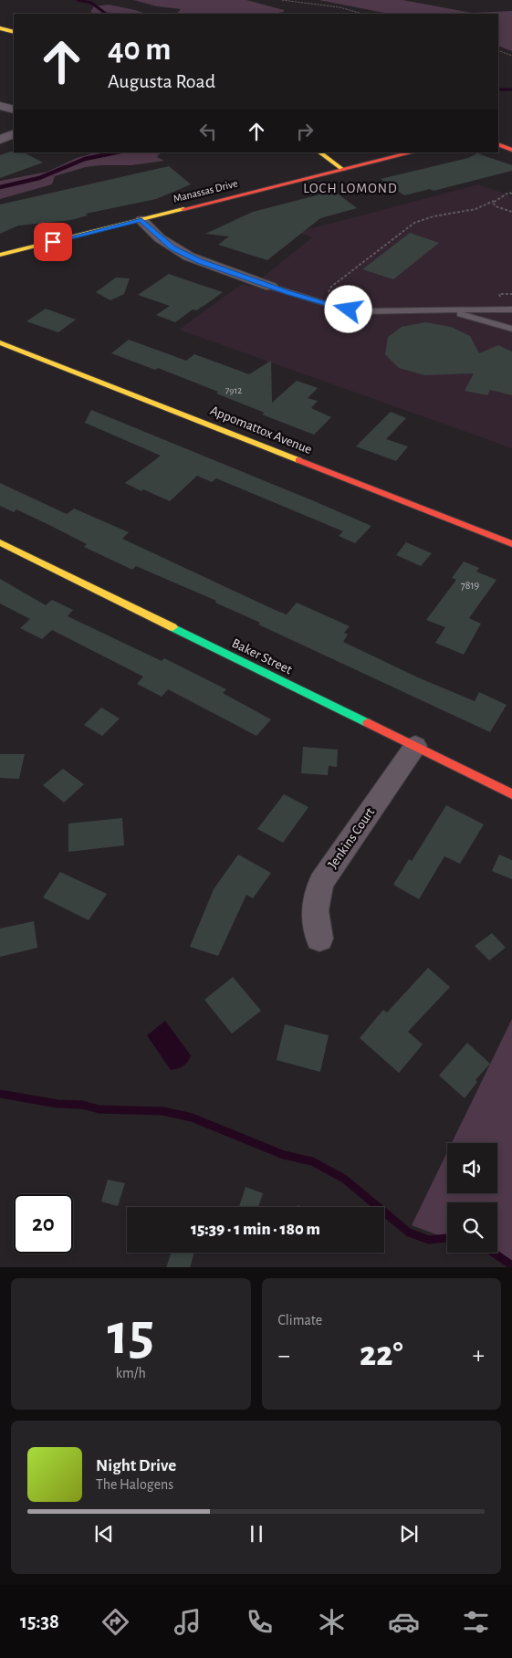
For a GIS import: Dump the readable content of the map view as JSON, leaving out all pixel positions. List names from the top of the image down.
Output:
{
  "streets": {
    "street": [
      "Manassas Drive",
      "Appomattox Avenue",
      "Baker Street",
      "Jenkins Court"
    ]
  },
  "crossings": [
    ["Baker Street", "Jenkins Court"]
  ],
  "districts": ["LOCH LOMOND"],
  "house_numbers": ["7912", "7819"],
  "page": {
    "turn": ["40 m", "Augusta Road"],
    "limit": "20",
    "trip": "15:39 · 1 min · 180 m",
    "tile": [
      ["15", "km/h"],
      "Climate"
    ],
    "heat": ["−", "22°", "+"],
    "song": ["Night Drive", "The Halogens"],
    "tabs": "15:38"
  }
}
